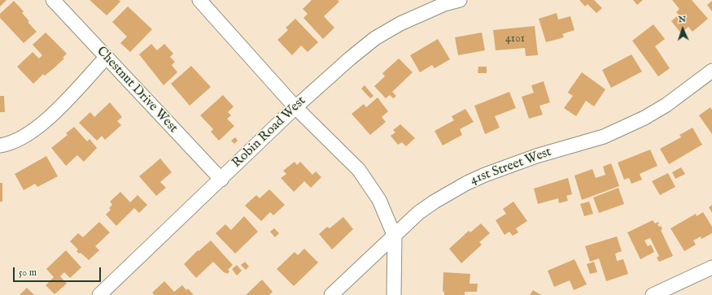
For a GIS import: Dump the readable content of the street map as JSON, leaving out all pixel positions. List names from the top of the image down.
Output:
{
  "streets": {
    "street": ["Chestnut Drive West", "Robin Road West", "41st Street West"]
  },
  "crossings": [
    ["Chestnut Drive West", "Robin Road West"]
  ],
  "house_numbers": ["4101"],
  "scale_bar": "50 m",
  "north": "top"
}
